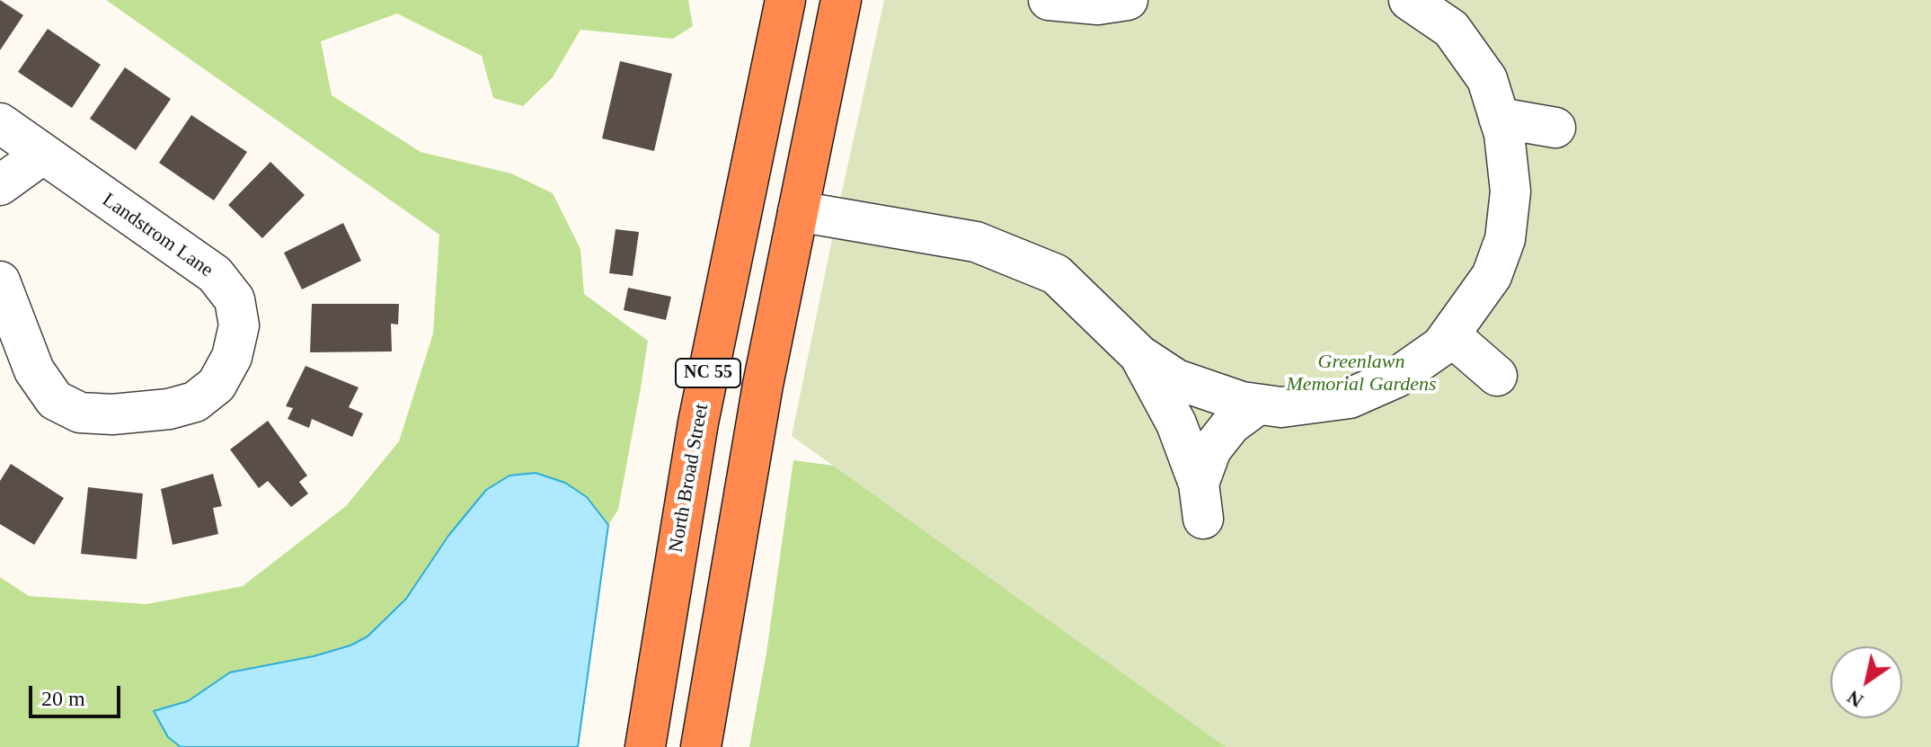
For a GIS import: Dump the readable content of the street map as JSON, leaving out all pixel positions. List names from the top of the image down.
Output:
{
  "streets": {
    "highway": ["NC 55", "North Broad Street"],
    "street": ["Landstrom Lane"]
  },
  "parks": ["Greenlawn Memorial Gardens"],
  "scale_bar": "20 m",
  "north": "bottom left"
}
